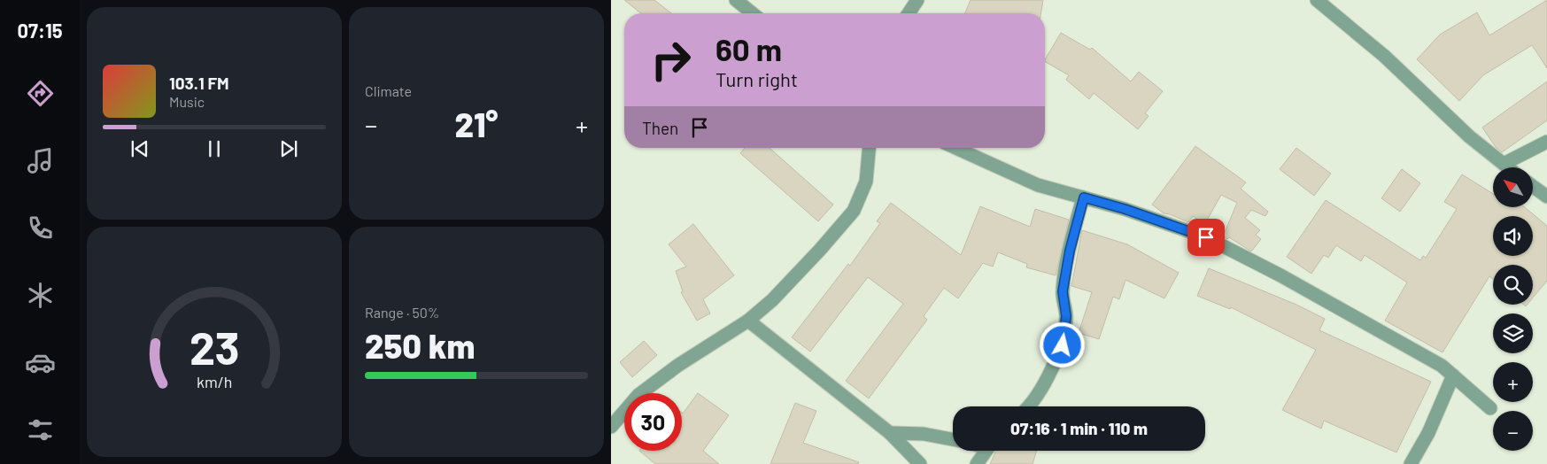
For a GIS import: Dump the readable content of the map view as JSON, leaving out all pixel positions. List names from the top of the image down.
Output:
{
  "north": "top left",
  "page": {
    "tabs": "07:15",
    "tile": [
      "Climate",
      ["Range · 50%", "250 km"]
    ],
    "turn": ["60 m", "Turn right"],
    "song": ["103.1 FM", "Music"],
    "heat": ["−", "21°", "+"],
    "then": "Then",
    "map_buttons": ["+", "−"],
    "limit": "30",
    "trip": "07:16 · 1 min · 110 m",
    "gauge": ["23", "km/h"]
  }
}
